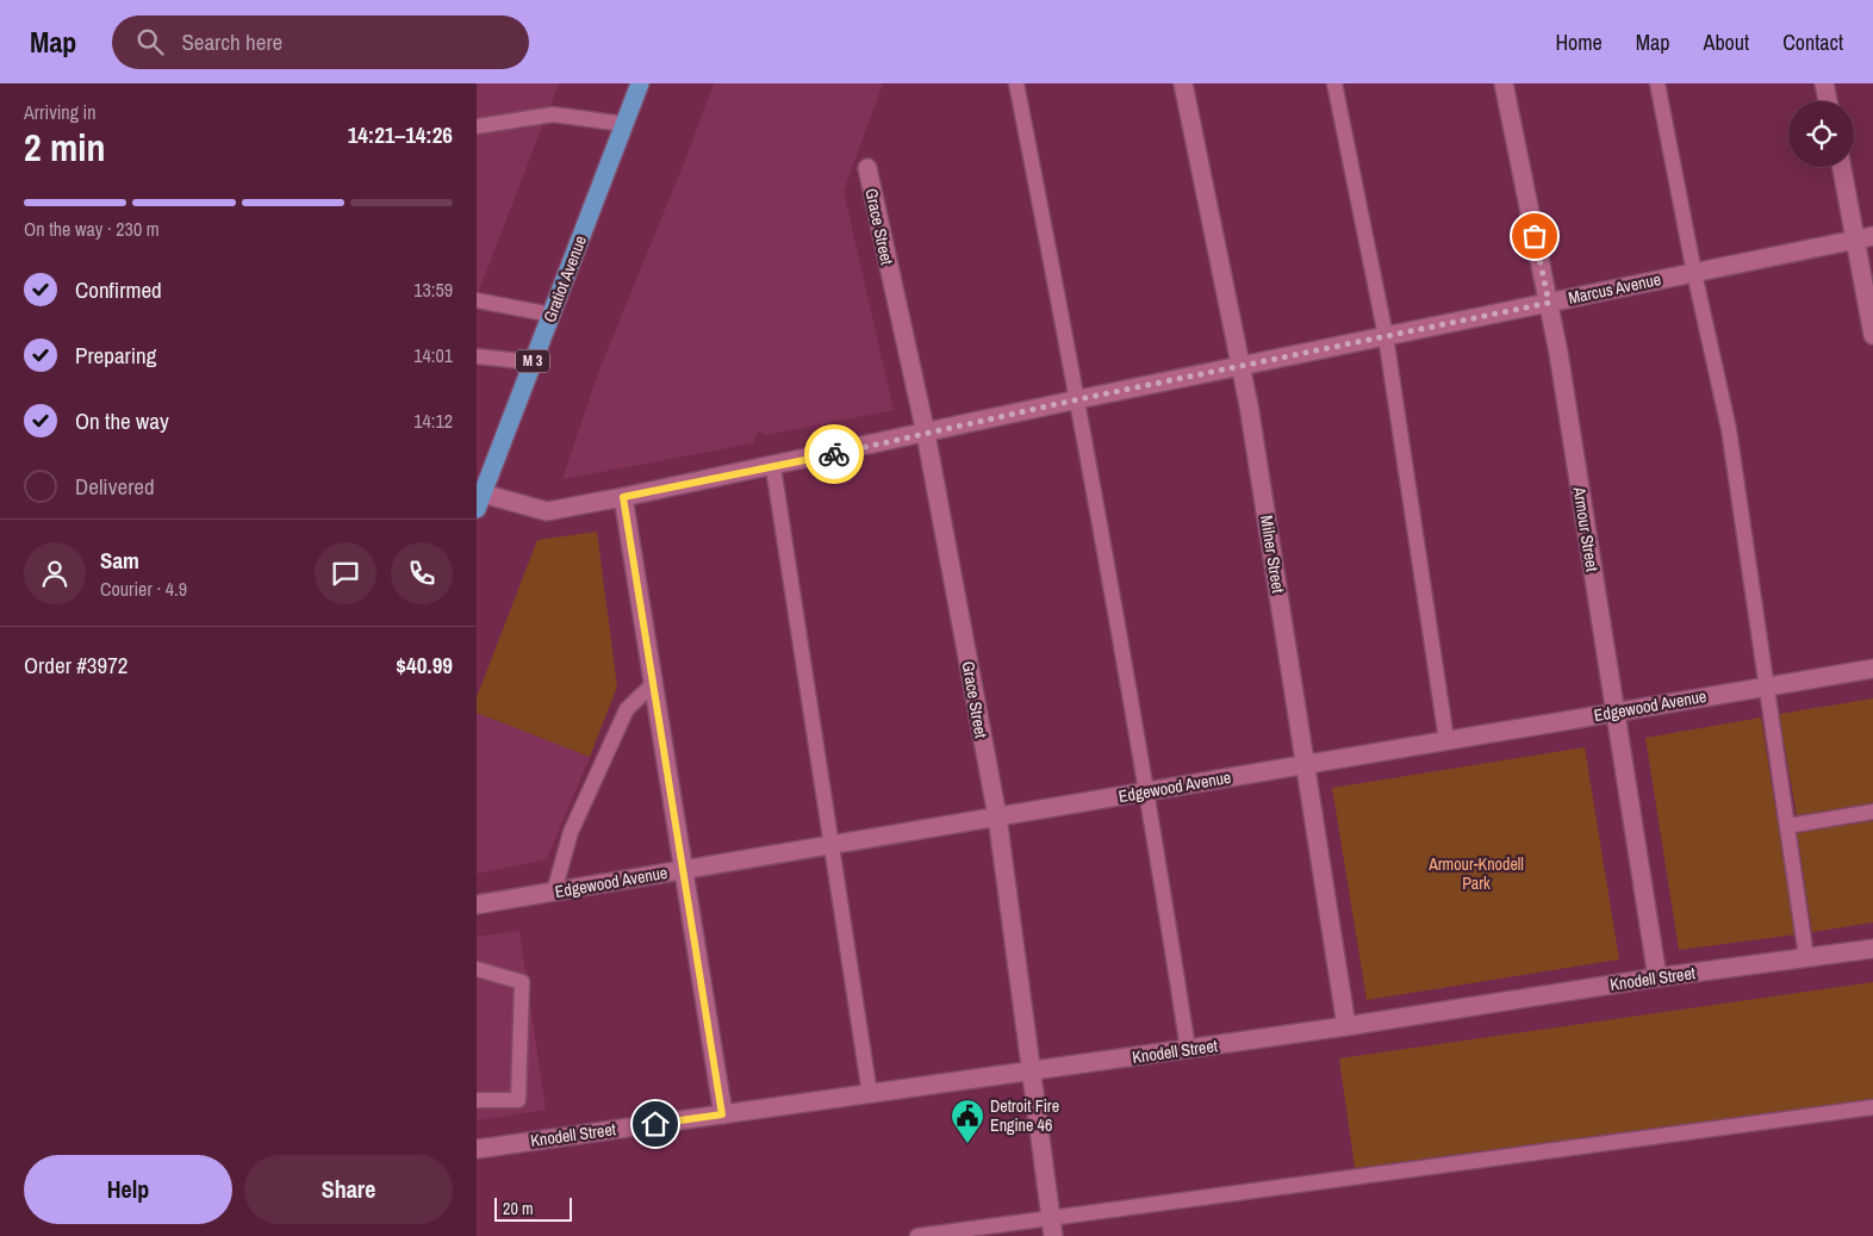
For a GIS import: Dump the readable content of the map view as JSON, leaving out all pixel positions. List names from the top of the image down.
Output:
{
  "streets": {
    "main road": ["Gratiot Avenue", "M 3"],
    "street": [
      "Grace Street",
      "Marcus Avenue",
      "Armour Street",
      "Milner Street",
      "Edgewood Avenue",
      "Knodell Street"
    ]
  },
  "crossings": [
    ["Grace Street", "Marcus Avenue"],
    ["Grace Street", "Edgewood Avenue"],
    ["Grace Street", "Knodell Street"],
    ["Gratiot Avenue", "Marcus Avenue"],
    ["Marcus Avenue", "Armour Street"],
    ["Marcus Avenue", "Milner Street"],
    ["Armour Street", "Edgewood Avenue"],
    ["Armour Street", "Knodell Street"],
    ["Milner Street", "Edgewood Avenue"],
    ["Milner Street", "Knodell Street"]
  ],
  "parks": ["Armour-Knodell Park"],
  "places": {
    "public building": ["Detroit Fire Engine 46"]
  },
  "scale_bar": "20 m",
  "page": {
    "header": "Map",
    "search": "Search here",
    "nav": [
      "Home",
      "Map",
      "About",
      "Contact"
    ],
    "heading": ["2 min", "Arriving in", "14:21–14:26"],
    "panel": [
      "Sam",
      "Courier · 4.9",
      "Order #3972",
      "$40.99"
    ],
    "bar": "On the way · 230 m",
    "list": [
      ["Confirmed", "13:59"],
      ["Preparing", "14:01"],
      ["On the way", "14:12"],
      "Delivered"
    ],
    "buttons": ["Help", "Share"],
    "scale": "20 m"
  }
}
